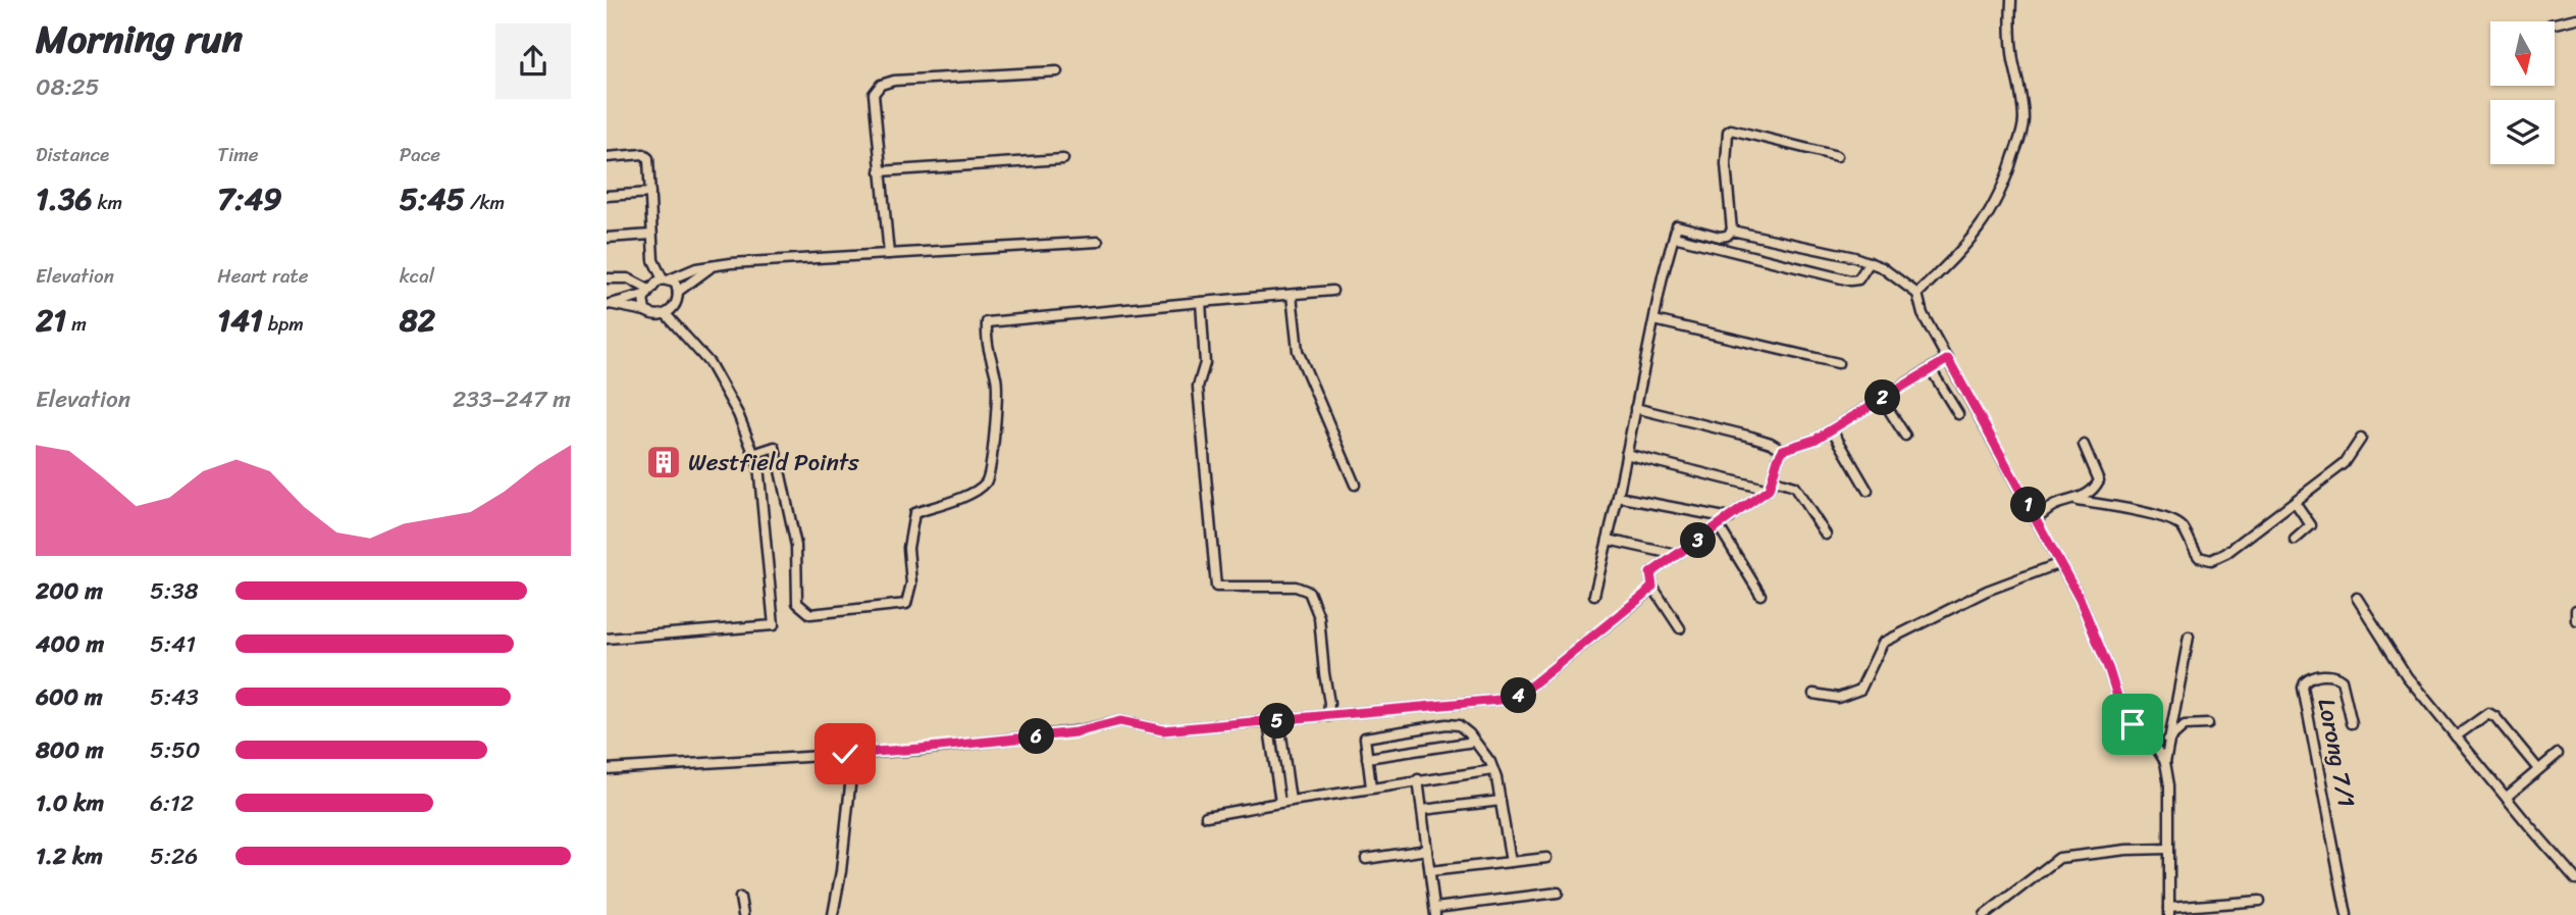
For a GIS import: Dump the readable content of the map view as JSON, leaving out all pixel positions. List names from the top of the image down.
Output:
{
  "streets": {
    "street": ["Lorong 7/1"]
  },
  "places": {
    "building": ["Westfield Points"]
  },
  "north": "bottom",
  "page": {
    "heading": ["Morning run", "08:25"],
    "stats": [
      ["Distance", "1.36 km"],
      ["Time", "7:49"],
      ["Pace", "5:45 /km"],
      ["Elevation", "21 m"],
      ["Heart rate", "141 bpm"],
      ["kcal", "82"]
    ],
    "chart": ["Elevation", "233–247 m"],
    "pins": [
      "2",
      "1",
      "3",
      "4",
      "5",
      "6"
    ],
    "list": [
      {
        "name": "200 m",
        "note": "5:38"
      },
      {
        "name": "400 m",
        "note": "5:41"
      },
      {
        "name": "600 m",
        "note": "5:43"
      },
      {
        "name": "800 m",
        "note": "5:50"
      },
      {
        "name": "1.0 km",
        "note": "6:12"
      },
      {
        "name": "1.2 km",
        "note": "5:26"
      }
    ]
  }
}
